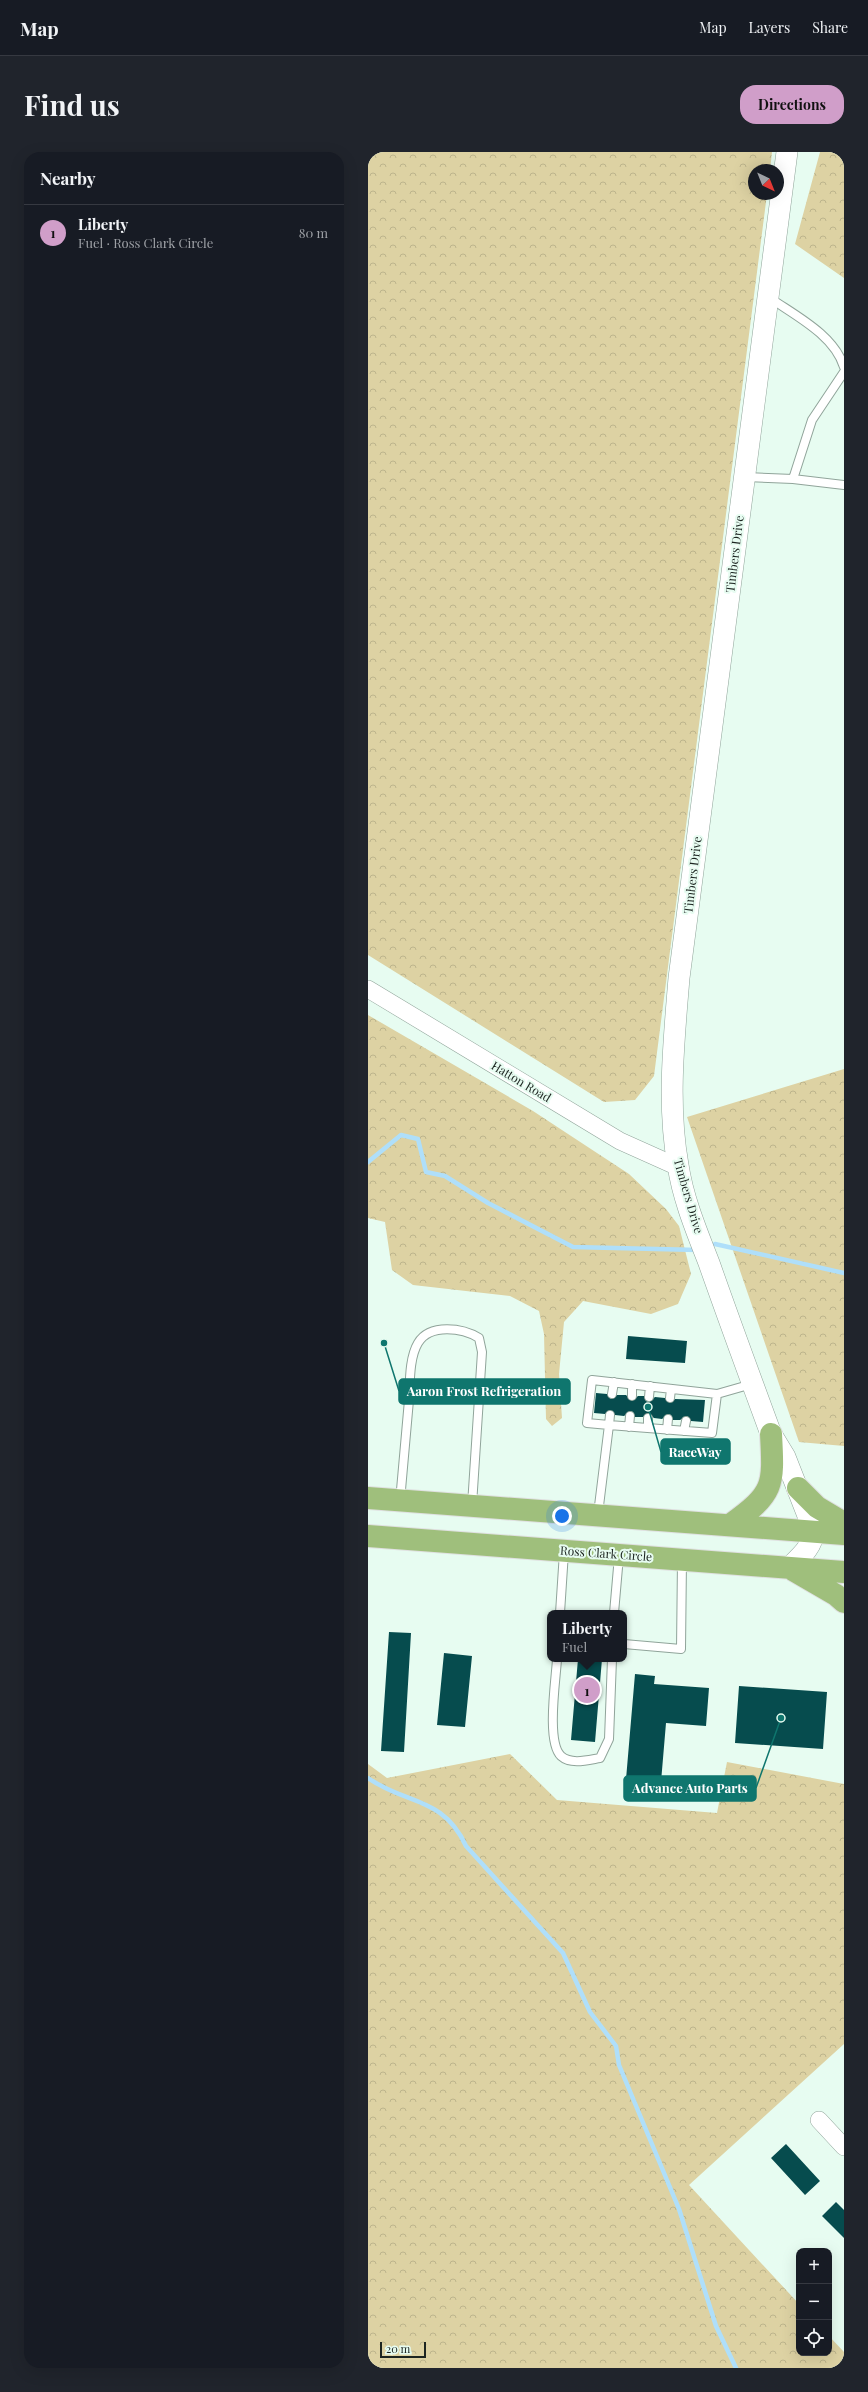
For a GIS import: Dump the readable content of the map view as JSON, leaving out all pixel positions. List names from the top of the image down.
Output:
{
  "streets": {
    "highway": ["Ross Clark Circle"],
    "street": ["Timbers Drive", "Hatton Road"]
  },
  "crossings": [
    ["Timbers Drive", "Hatton Road"]
  ],
  "places": ["Aaron Frost Refrigeration", "RaceWay", "Advance Auto Parts"],
  "scale_bar": "20 m",
  "north": "bottom right",
  "page": {
    "header": "Map",
    "nav": ["Map", "Layers", "Share"],
    "buttons": "Directions",
    "title": "Find us",
    "heading": "Nearby",
    "list": [
      {
        "mark": "1",
        "name": "Liberty",
        "note": "Fuel · Ross Clark Circle",
        "value": "80 m"
      }
    ],
    "popup": ["Liberty", "Fuel"],
    "pins": "1",
    "map_buttons": ["+", "−"],
    "scale": "20 m"
  }
}
